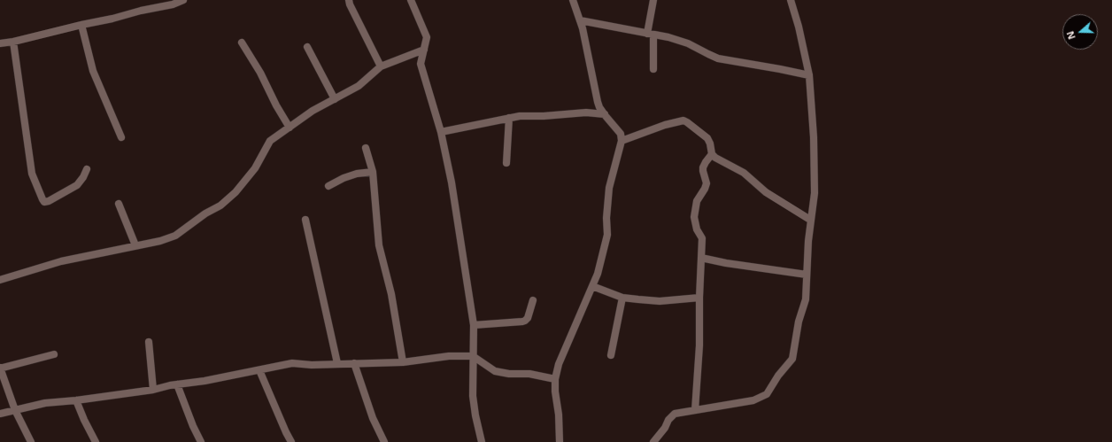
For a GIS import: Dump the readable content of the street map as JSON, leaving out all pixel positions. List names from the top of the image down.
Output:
{
  "north": "left"
}
